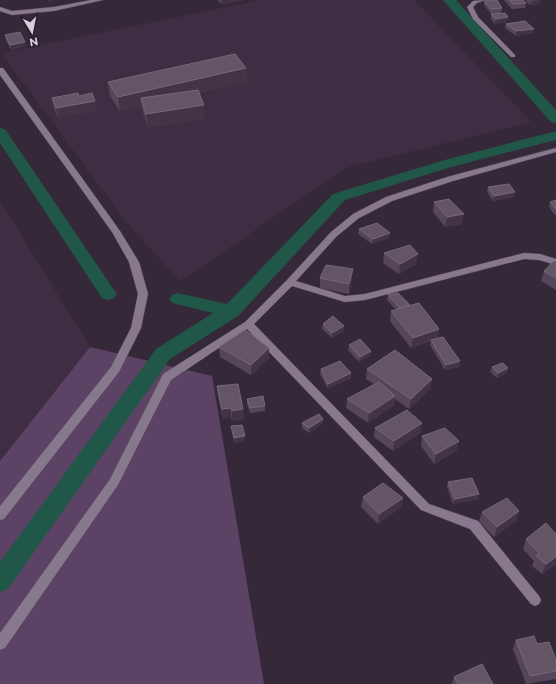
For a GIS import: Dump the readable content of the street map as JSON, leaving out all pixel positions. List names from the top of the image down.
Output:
{
  "north": "bottom"
}
